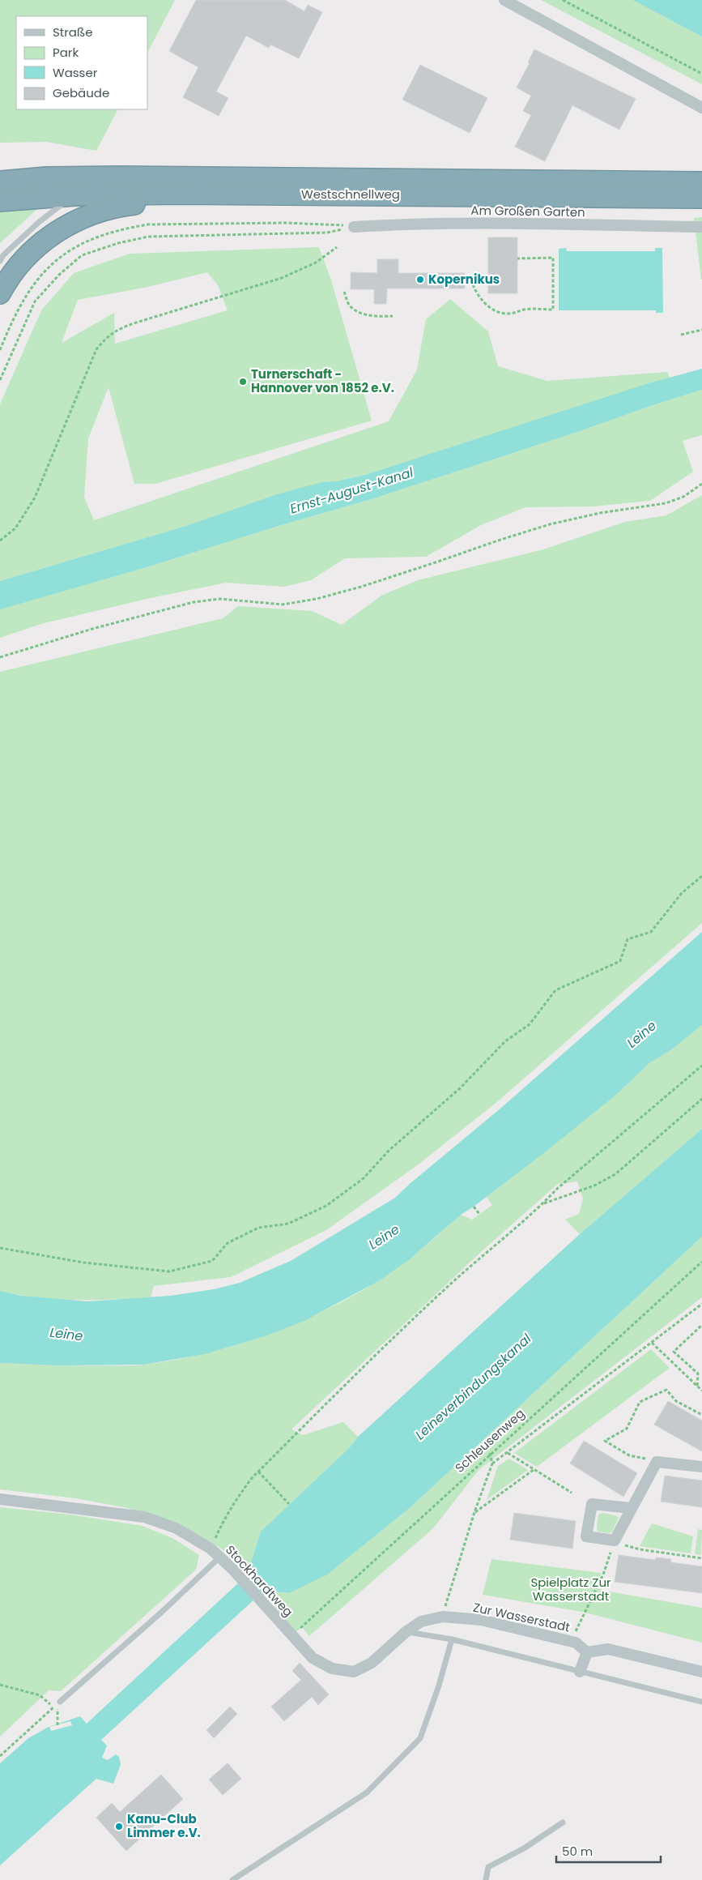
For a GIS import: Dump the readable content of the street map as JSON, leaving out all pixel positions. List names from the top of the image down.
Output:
{
  "streets": {
    "highway": ["Westschnellweg"],
    "street": ["Am Großen Garten", "Stockhardtweg", "Zur Wasserstadt"],
    "path": ["Schleusenweg"]
  },
  "crossings": [
    ["Schleusenweg", "Stockhardtweg"],
    ["Stockhardtweg", "Zur Wasserstadt"]
  ],
  "water": ["Ernst-August-Kanal", "Leine", "Leineverbindungskanal"],
  "parks": ["Spielplatz Zur Wasserstadt"],
  "places": ["Kopernikus", "Turnerschaft - Hannover von 1852 e.V.", "Kanu-Club Limmer e.V."],
  "legend": [
    "Straße",
    "Park",
    "Wasser",
    "Gebäude"
  ],
  "scale_bar": "50 m"
}
